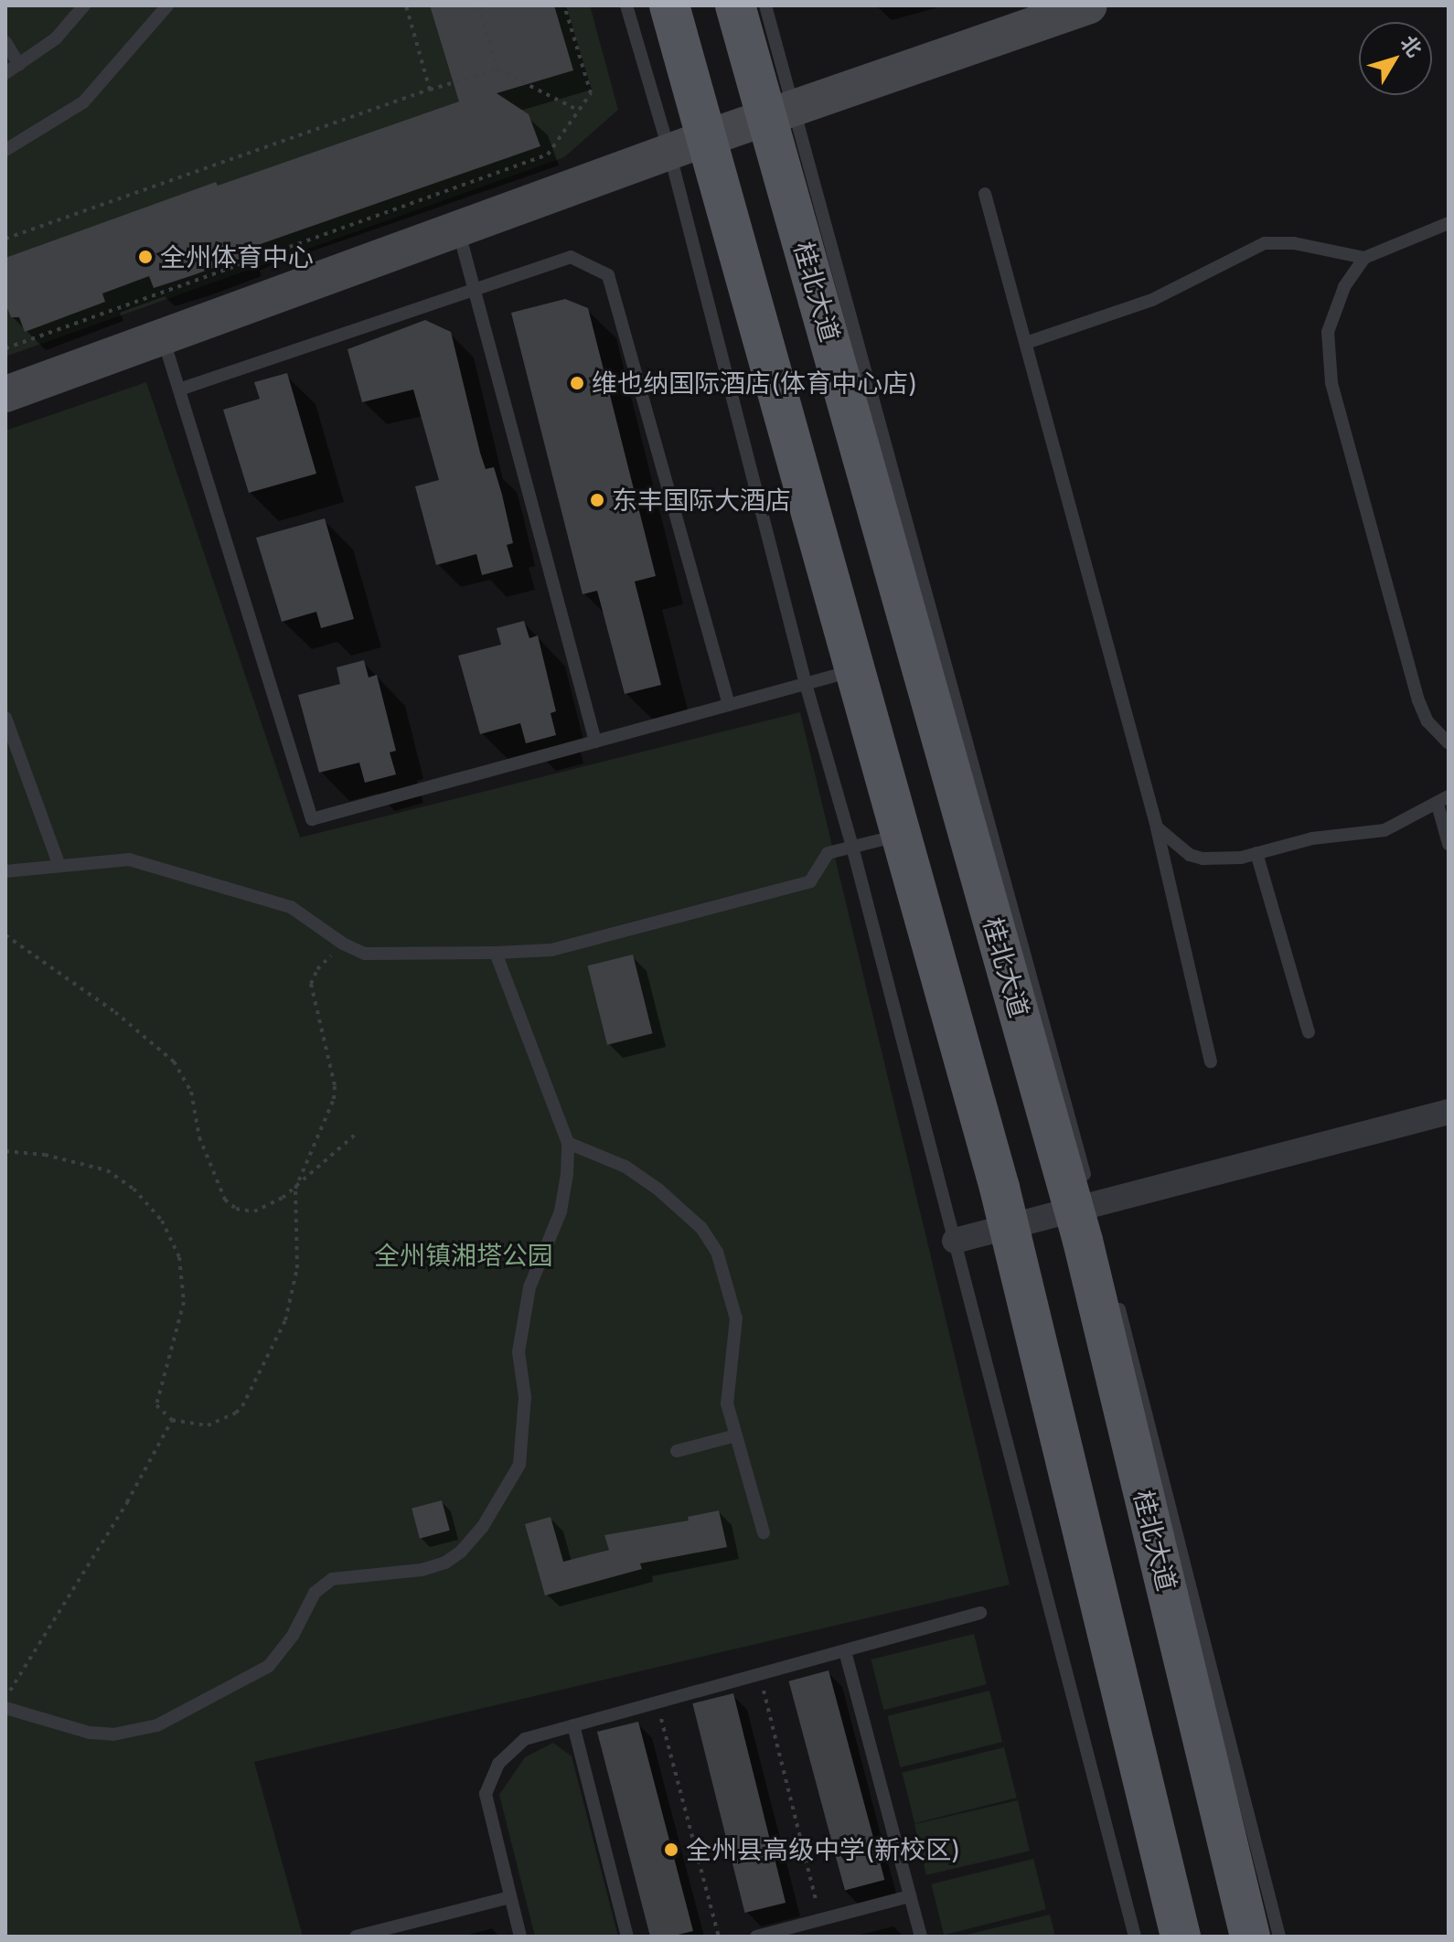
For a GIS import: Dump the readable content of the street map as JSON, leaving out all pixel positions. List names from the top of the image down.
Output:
{
  "streets": {
    "main road": ["桂北大道"]
  },
  "parks": ["全州镇湘塔公园"],
  "places": [
    "全州体育中心",
    "维也纳国际酒店(体育中心店)",
    "东丰国际大酒店",
    "全州县高级中学(新校区)"
  ],
  "north": "top right"
}
